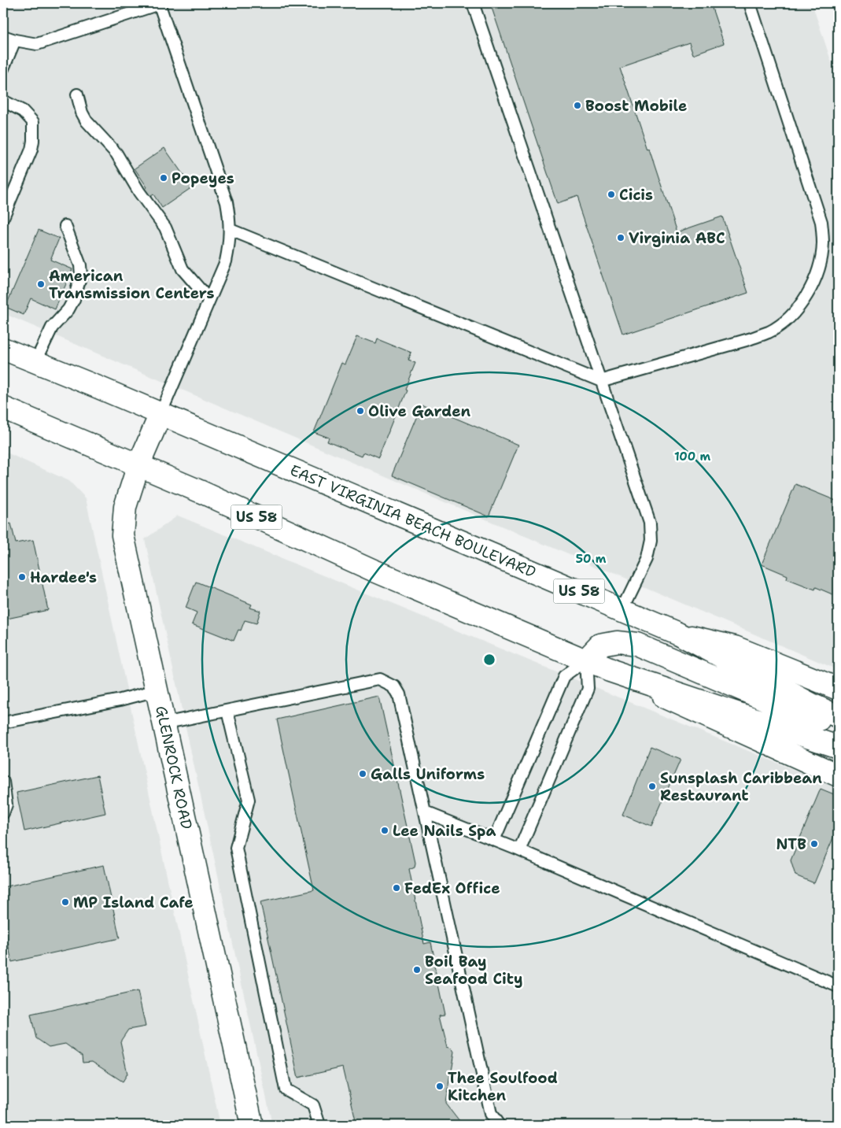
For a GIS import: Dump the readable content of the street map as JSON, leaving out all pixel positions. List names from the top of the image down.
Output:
{
  "streets": {
    "main road": ["US 58", "EAST VIRGINIA BEACH BOULEVARD", "GLENROCK ROAD"]
  },
  "crossings": [
    ["US 58", "GLENROCK ROAD"],
    ["EAST VIRGINIA BEACH BOULEVARD", "GLENROCK ROAD"]
  ],
  "places": [
    "Boost Mobile",
    "Popeyes",
    "Cicis",
    "Virginia ABC",
    "American Transmission Centers",
    "Olive Garden",
    "Hardee's",
    "Galls Uniforms",
    "Sunsplash Caribbean Restaurant",
    "Lee Nails Spa",
    "NTB",
    "FedEx Office",
    "MP Island Cafe",
    "Boil Bay Seafood City",
    "Thee Soulfood Kitchen"
  ],
  "rings": ["100 m", "50 m"]
}
